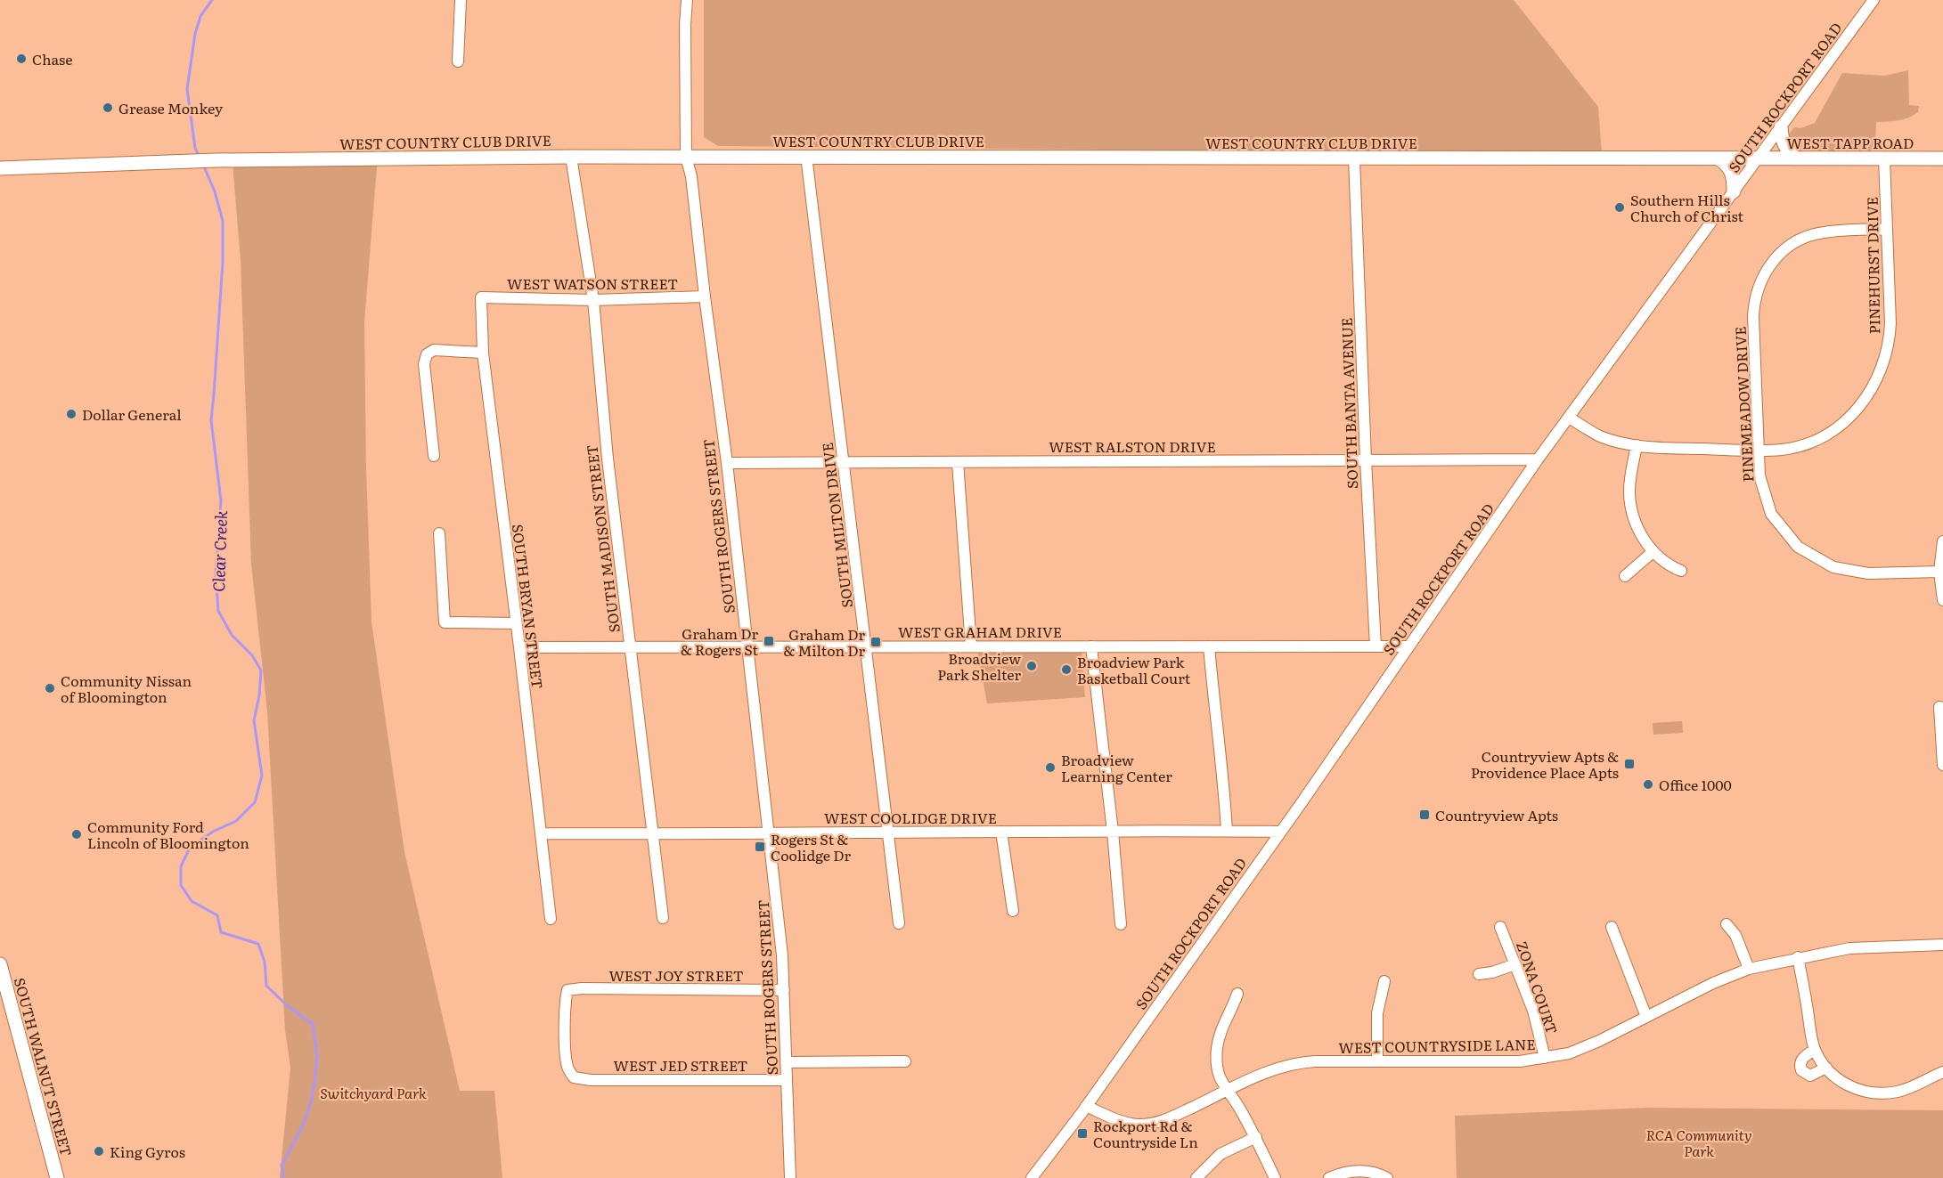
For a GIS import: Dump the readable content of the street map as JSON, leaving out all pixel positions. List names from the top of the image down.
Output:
{
  "streets": {
    "main road": ["WEST COUNTRY CLUB DRIVE", "WEST TAPP ROAD", "SOUTH WALNUT STREET"],
    "street": [
      "SOUTH ROCKPORT ROAD",
      "PINEHURST DRIVE",
      "WEST WATSON STREET",
      "SOUTH BANTA AVENUE",
      "PINEMEADOW DRIVE",
      "WEST RALSTON DRIVE",
      "SOUTH MILTON DRIVE",
      "SOUTH ROGERS STREET",
      "SOUTH MADISON STREET",
      "SOUTH BRYAN STREET",
      "WEST GRAHAM DRIVE",
      "WEST COOLIDGE DRIVE",
      "WEST JOY STREET",
      "ZONA COURT",
      "WEST COUNTRYSIDE LANE",
      "WEST JED STREET"
    ]
  },
  "crossings": [
    ["SOUTH ROCKPORT ROAD", "WEST COUNTRY CLUB DRIVE"],
    ["SOUTH ROCKPORT ROAD", "WEST TAPP ROAD"],
    ["SOUTH ROCKPORT ROAD", "PINEHURST DRIVE"],
    ["SOUTH ROCKPORT ROAD", "WEST RALSTON DRIVE"],
    ["SOUTH ROCKPORT ROAD", "WEST GRAHAM DRIVE"],
    ["SOUTH ROCKPORT ROAD", "WEST COOLIDGE DRIVE"],
    ["SOUTH ROCKPORT ROAD", "WEST COUNTRYSIDE LANE"],
    ["WEST COUNTRY CLUB DRIVE", "WEST TAPP ROAD"],
    ["WEST COUNTRY CLUB DRIVE", "SOUTH BANTA AVENUE"],
    ["WEST COUNTRY CLUB DRIVE", "SOUTH MILTON DRIVE"],
    ["WEST COUNTRY CLUB DRIVE", "SOUTH ROGERS STREET"],
    ["WEST COUNTRY CLUB DRIVE", "SOUTH MADISON STREET"],
    ["WEST TAPP ROAD", "PINEHURST DRIVE"],
    ["PINEHURST DRIVE", "PINEMEADOW DRIVE"],
    ["WEST WATSON STREET", "SOUTH ROGERS STREET"],
    ["WEST WATSON STREET", "SOUTH MADISON STREET"],
    ["WEST WATSON STREET", "SOUTH BRYAN STREET"],
    ["SOUTH BANTA AVENUE", "WEST RALSTON DRIVE"],
    ["SOUTH BANTA AVENUE", "WEST GRAHAM DRIVE"],
    ["WEST RALSTON DRIVE", "SOUTH MILTON DRIVE"],
    ["WEST RALSTON DRIVE", "SOUTH ROGERS STREET"],
    ["SOUTH MILTON DRIVE", "WEST GRAHAM DRIVE"],
    ["SOUTH MILTON DRIVE", "WEST COOLIDGE DRIVE"],
    ["SOUTH ROGERS STREET", "WEST GRAHAM DRIVE"],
    ["SOUTH ROGERS STREET", "WEST COOLIDGE DRIVE"],
    ["SOUTH ROGERS STREET", "WEST JOY STREET"],
    ["SOUTH ROGERS STREET", "WEST JED STREET"],
    ["SOUTH MADISON STREET", "WEST GRAHAM DRIVE"],
    ["SOUTH MADISON STREET", "WEST COOLIDGE DRIVE"],
    ["SOUTH BRYAN STREET", "WEST GRAHAM DRIVE"],
    ["SOUTH BRYAN STREET", "WEST COOLIDGE DRIVE"],
    ["WEST JOY STREET", "WEST JED STREET"],
    ["ZONA COURT", "WEST COUNTRYSIDE LANE"]
  ],
  "water": ["Clear Creek"],
  "parks": ["Switchyard Park", "RCA Community Park"],
  "places": {
    "other": [
      "Chase",
      "Grease Monkey",
      "Southern Hills Church of Christ",
      "Dollar General",
      "Broadview Park Shelter",
      "Broadview Park Basketball Court",
      "Community Nissan of Bloomington",
      "Broadview Learning Center",
      "Office 1000",
      "Community Ford Lincoln of Bloomington",
      "King Gyros"
    ],
    "transit": [
      "Graham Dr & Rogers St",
      "Graham Dr & Milton Dr",
      "Countryview Apts & Providence Place Apts",
      "Countryview Apts",
      "Rogers St & Coolidge Dr",
      "Rockport Rd & Countryside Ln"
    ]
  }
}
